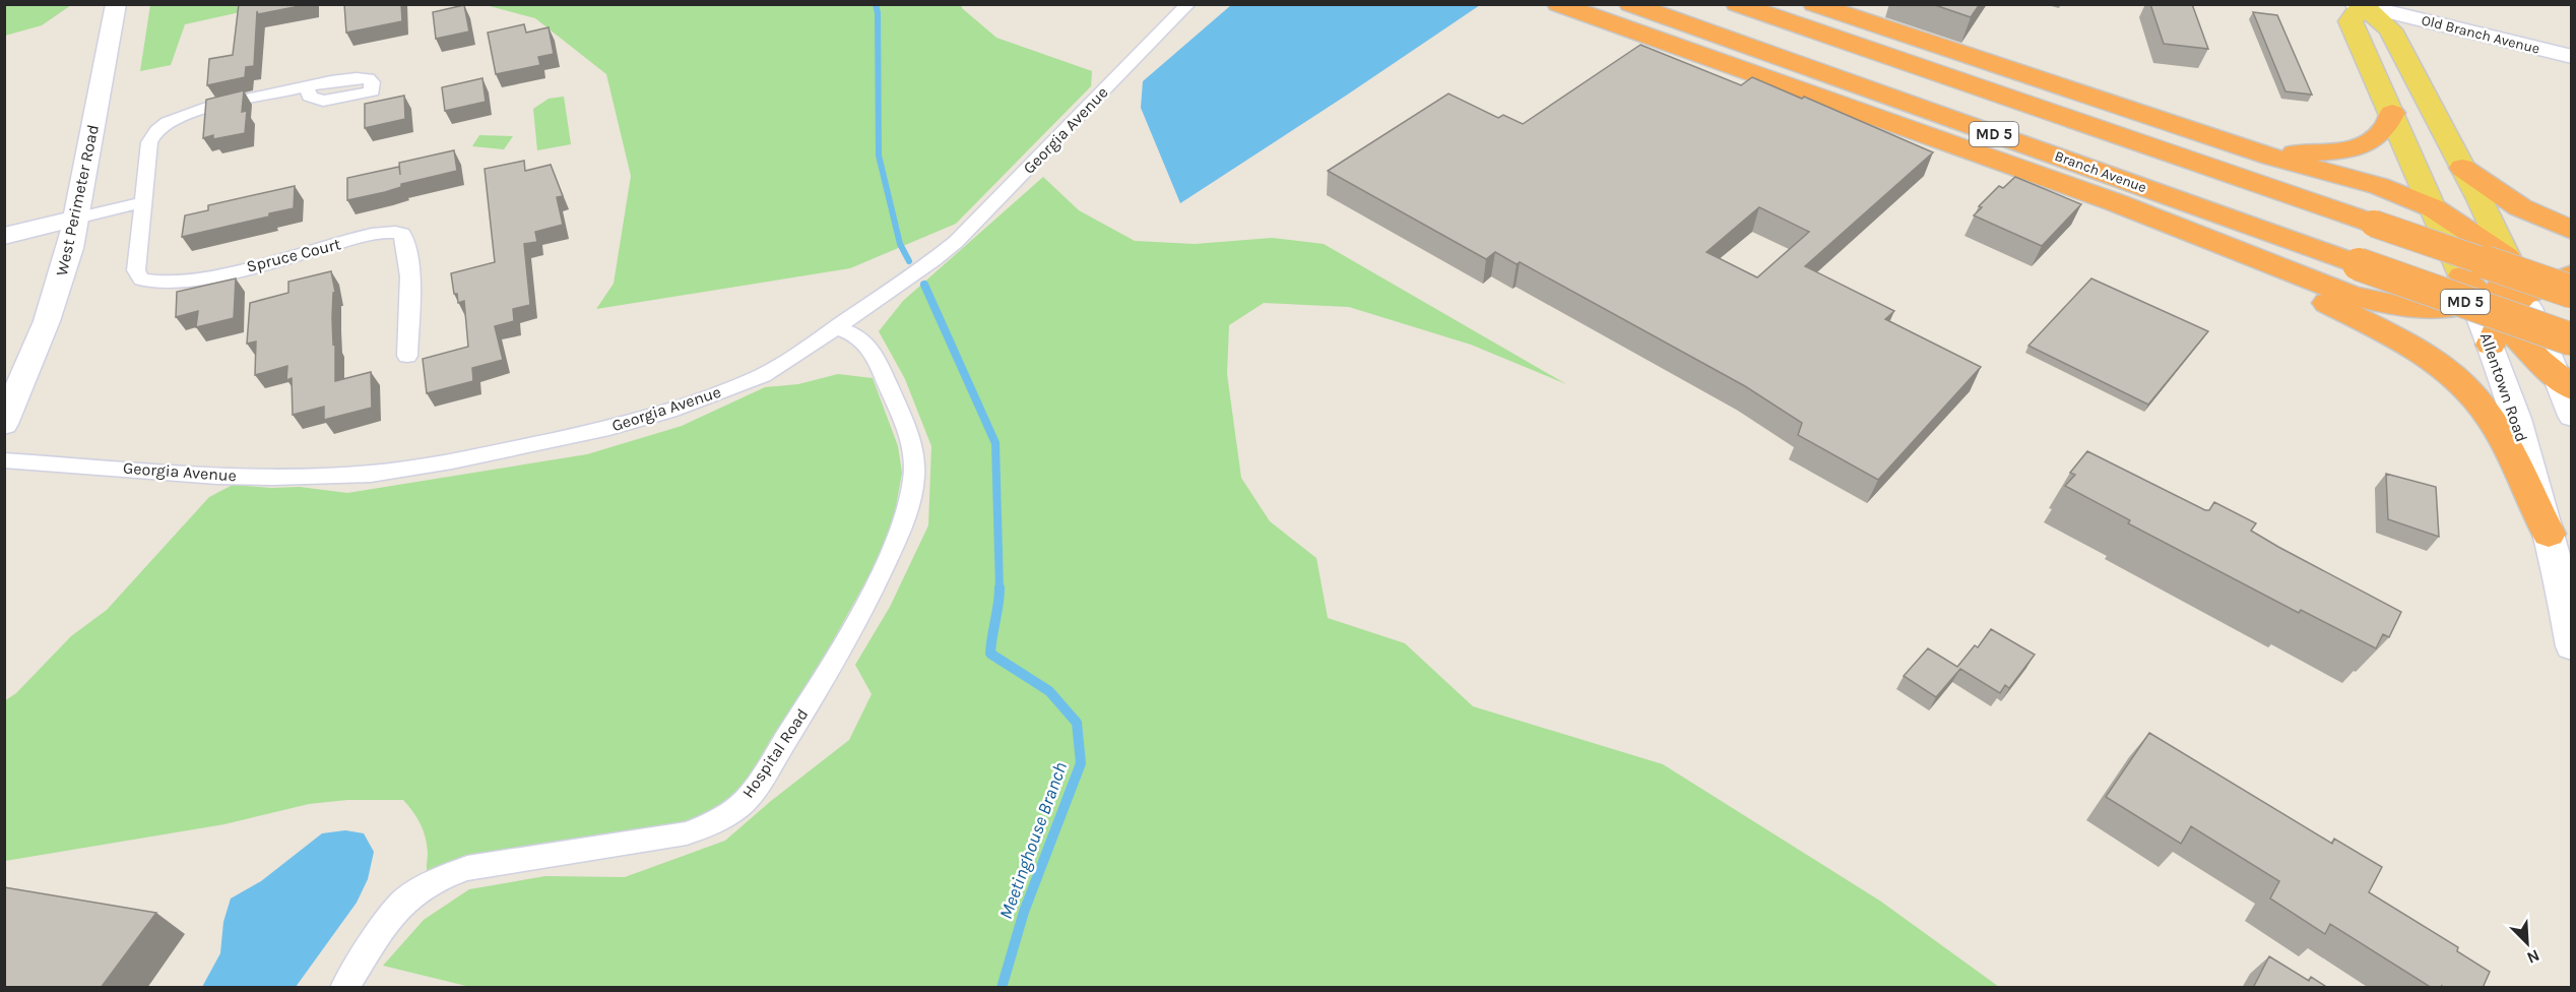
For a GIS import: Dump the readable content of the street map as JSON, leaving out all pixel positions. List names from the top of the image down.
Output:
{
  "streets": {
    "highway": ["MD 5", "Branch Avenue"],
    "street": [
      "Old Branch Avenue",
      "Georgia Avenue",
      "West Perimeter Road",
      "Spruce Court",
      "Allentown Road",
      "Hospital Road"
    ]
  },
  "crossings": [
    ["Georgia Avenue", "Hospital Road"]
  ],
  "water": ["Meetinghouse Branch"],
  "north": "bottom right"
}
